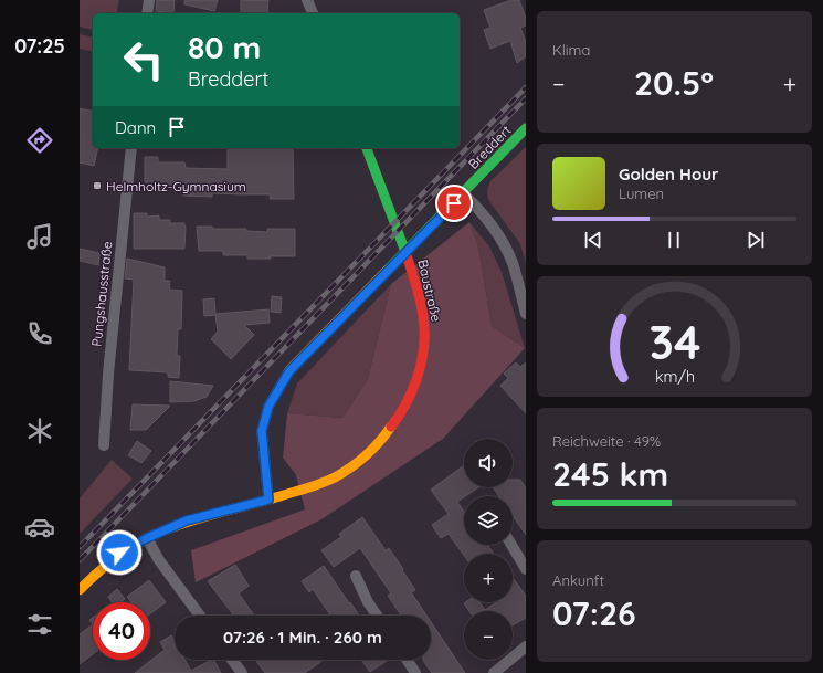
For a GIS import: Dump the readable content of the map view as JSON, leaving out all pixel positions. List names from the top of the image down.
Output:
{
  "streets": {
    "street": ["Breddert", "Baustraße", "Pungshausstraße"]
  },
  "crossings": [
    ["Breddert", "Baustraße"]
  ],
  "places": ["Helmholtz-Gymnasium"],
  "page": {
    "tabs": "07:25",
    "tile": [
      "Klima",
      ["Reichweite · 49%", "245 km"],
      ["Ankunft", "07:26"]
    ],
    "turn": ["80 m", "Breddert"],
    "heat": ["−", "20.5°", "+"],
    "then": "Dann",
    "song": ["Golden Hour", "Lumen"],
    "map_buttons": ["+", "−"],
    "limit": "40",
    "trip": "07:26 · 1 Min. · 260 m",
    "gauge": ["34", "km/h"]
  }
}
